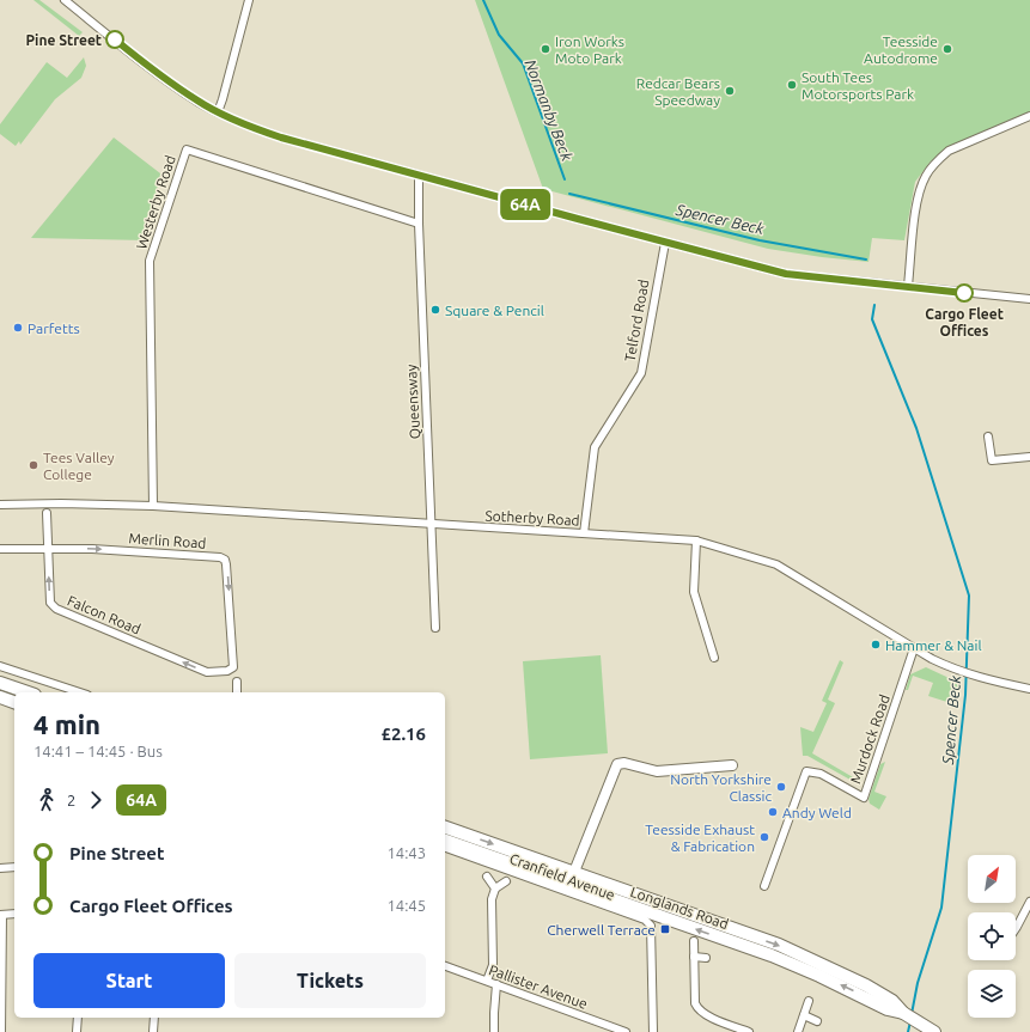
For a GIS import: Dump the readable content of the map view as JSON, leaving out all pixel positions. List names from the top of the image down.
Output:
{
  "streets": {
    "main road": ["Longlands Road"],
    "street": [
      "Westerby Road",
      "Telford Road",
      "Queensway",
      "Sotherby Road",
      "Merlin Road",
      "Falcon Road",
      "Murdock Road",
      "Cranfield Avenue",
      "Pallister Avenue"
    ]
  },
  "crossings": [
    ["Westerby Road", "Queensway"],
    ["Westerby Road", "Sotherby Road"],
    ["Telford Road", "Sotherby Road"],
    ["Queensway", "Sotherby Road"],
    ["Sotherby Road", "Murdock Road"],
    ["Merlin Road", "Falcon Road"]
  ],
  "one_way": ["Falcon Road"],
  "water": ["Normanby Beck", "Spencer Beck"],
  "places": {
    "other": [
      "Pine Street",
      "Iron Works Moto Park",
      "Teesside Autodrome",
      "South Tees Motorsports Park",
      "Redcar Bears Speedway",
      "Cargo Fleet Offices",
      "Square & Pencil",
      "Parfetts",
      "Tees Valley College",
      "Hammer & Nail",
      "North Yorkshire Classic",
      "Andy Weld",
      "Teesside Exhaust & Fabrication"
    ],
    "transit": ["Cherwell Terrace"]
  },
  "lines": ["bus line 64A"],
  "north": "top right",
  "page": {
    "on_map": "64A",
    "heading": ["4 min", "14:41 – 14:45 · Bus", "£2.16"],
    "legs": ["2", "64A"],
    "list": [
      {
        "name": "Pine Street",
        "value": "14:43"
      },
      {
        "name": "Cargo Fleet Offices",
        "value": "14:45"
      }
    ],
    "buttons": ["Start", "Tickets"]
  }
}
